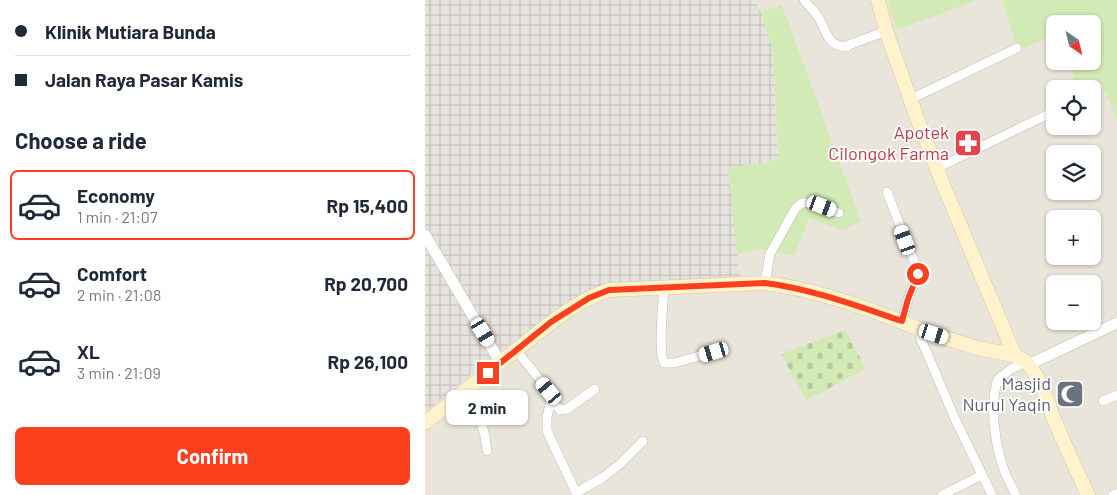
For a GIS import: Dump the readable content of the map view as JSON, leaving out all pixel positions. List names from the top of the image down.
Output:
{
  "places": {
    "pharmacy": ["Apotek Cilongok Farma"],
    "mosque": ["Masjid Nurul Yaqin"]
  },
  "north": "bottom right",
  "page": {
    "banner": ["Klinik Mutiara Bunda", "Jalan Raya Pasar Kamis"],
    "map_buttons": ["+", "−"],
    "heading": "Choose a ride",
    "list": [
      {
        "name": "Economy",
        "note": "1 min · 21:07",
        "value": "Rp 15,400"
      },
      {
        "name": "Comfort",
        "note": "2 min · 21:08",
        "value": "Rp 20,700"
      },
      {
        "name": "XL",
        "note": "3 min · 21:09",
        "value": "Rp 26,100"
      }
    ],
    "bubble": "2 min",
    "buttons": "Confirm"
  }
}
